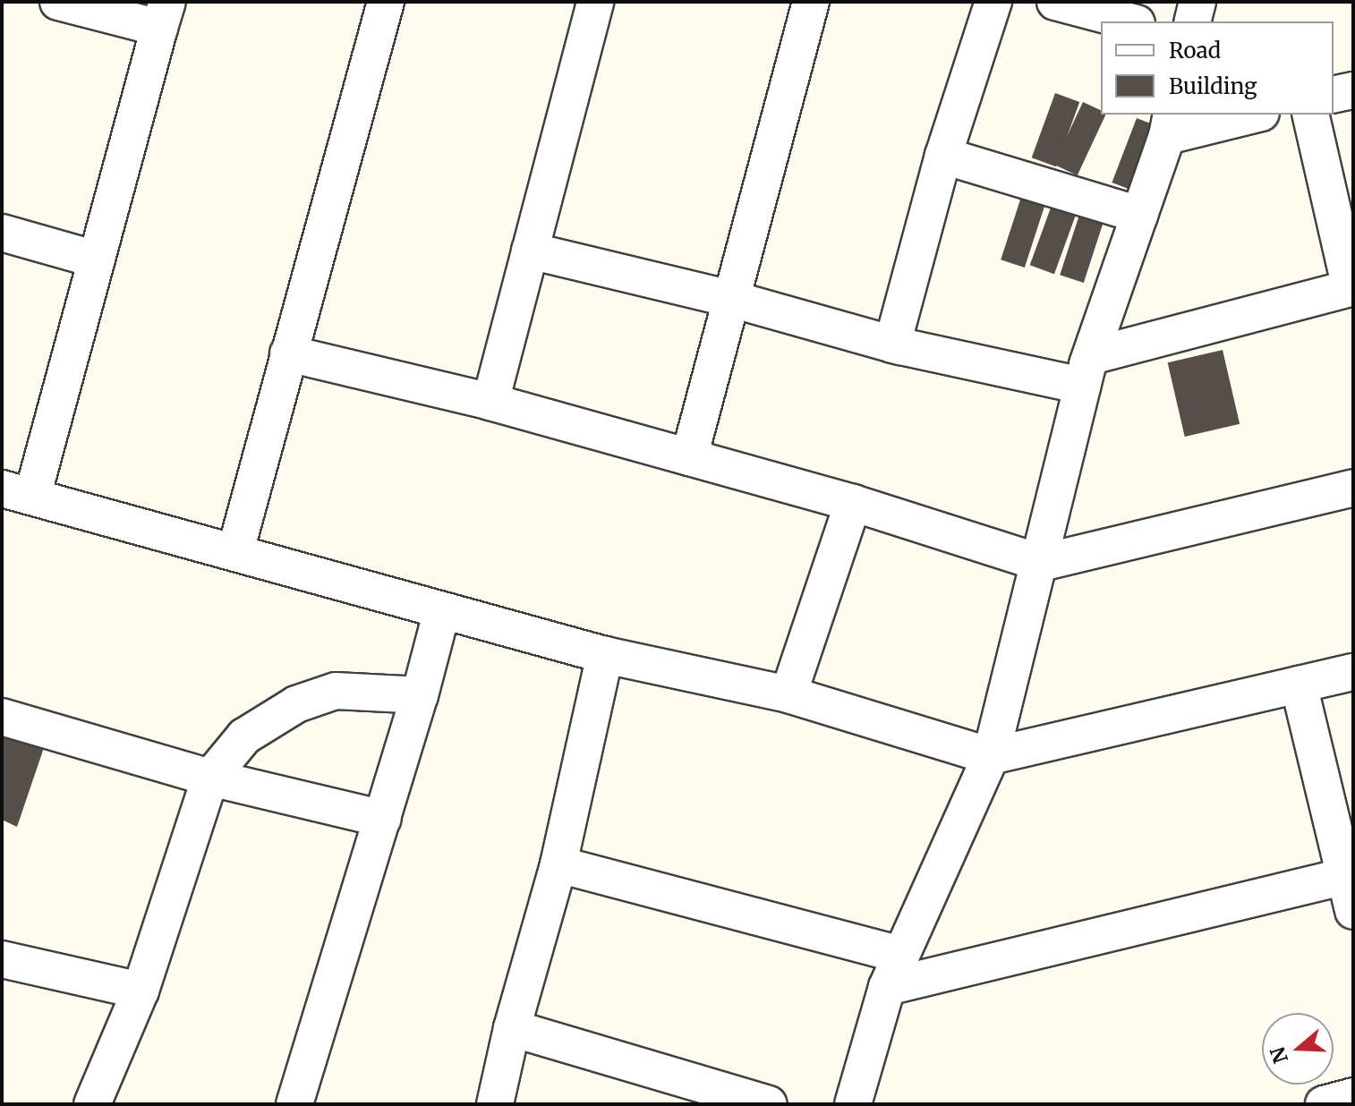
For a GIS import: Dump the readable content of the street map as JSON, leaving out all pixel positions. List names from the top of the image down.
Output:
{
  "legend": ["Road", "Building"],
  "north": "left"
}
